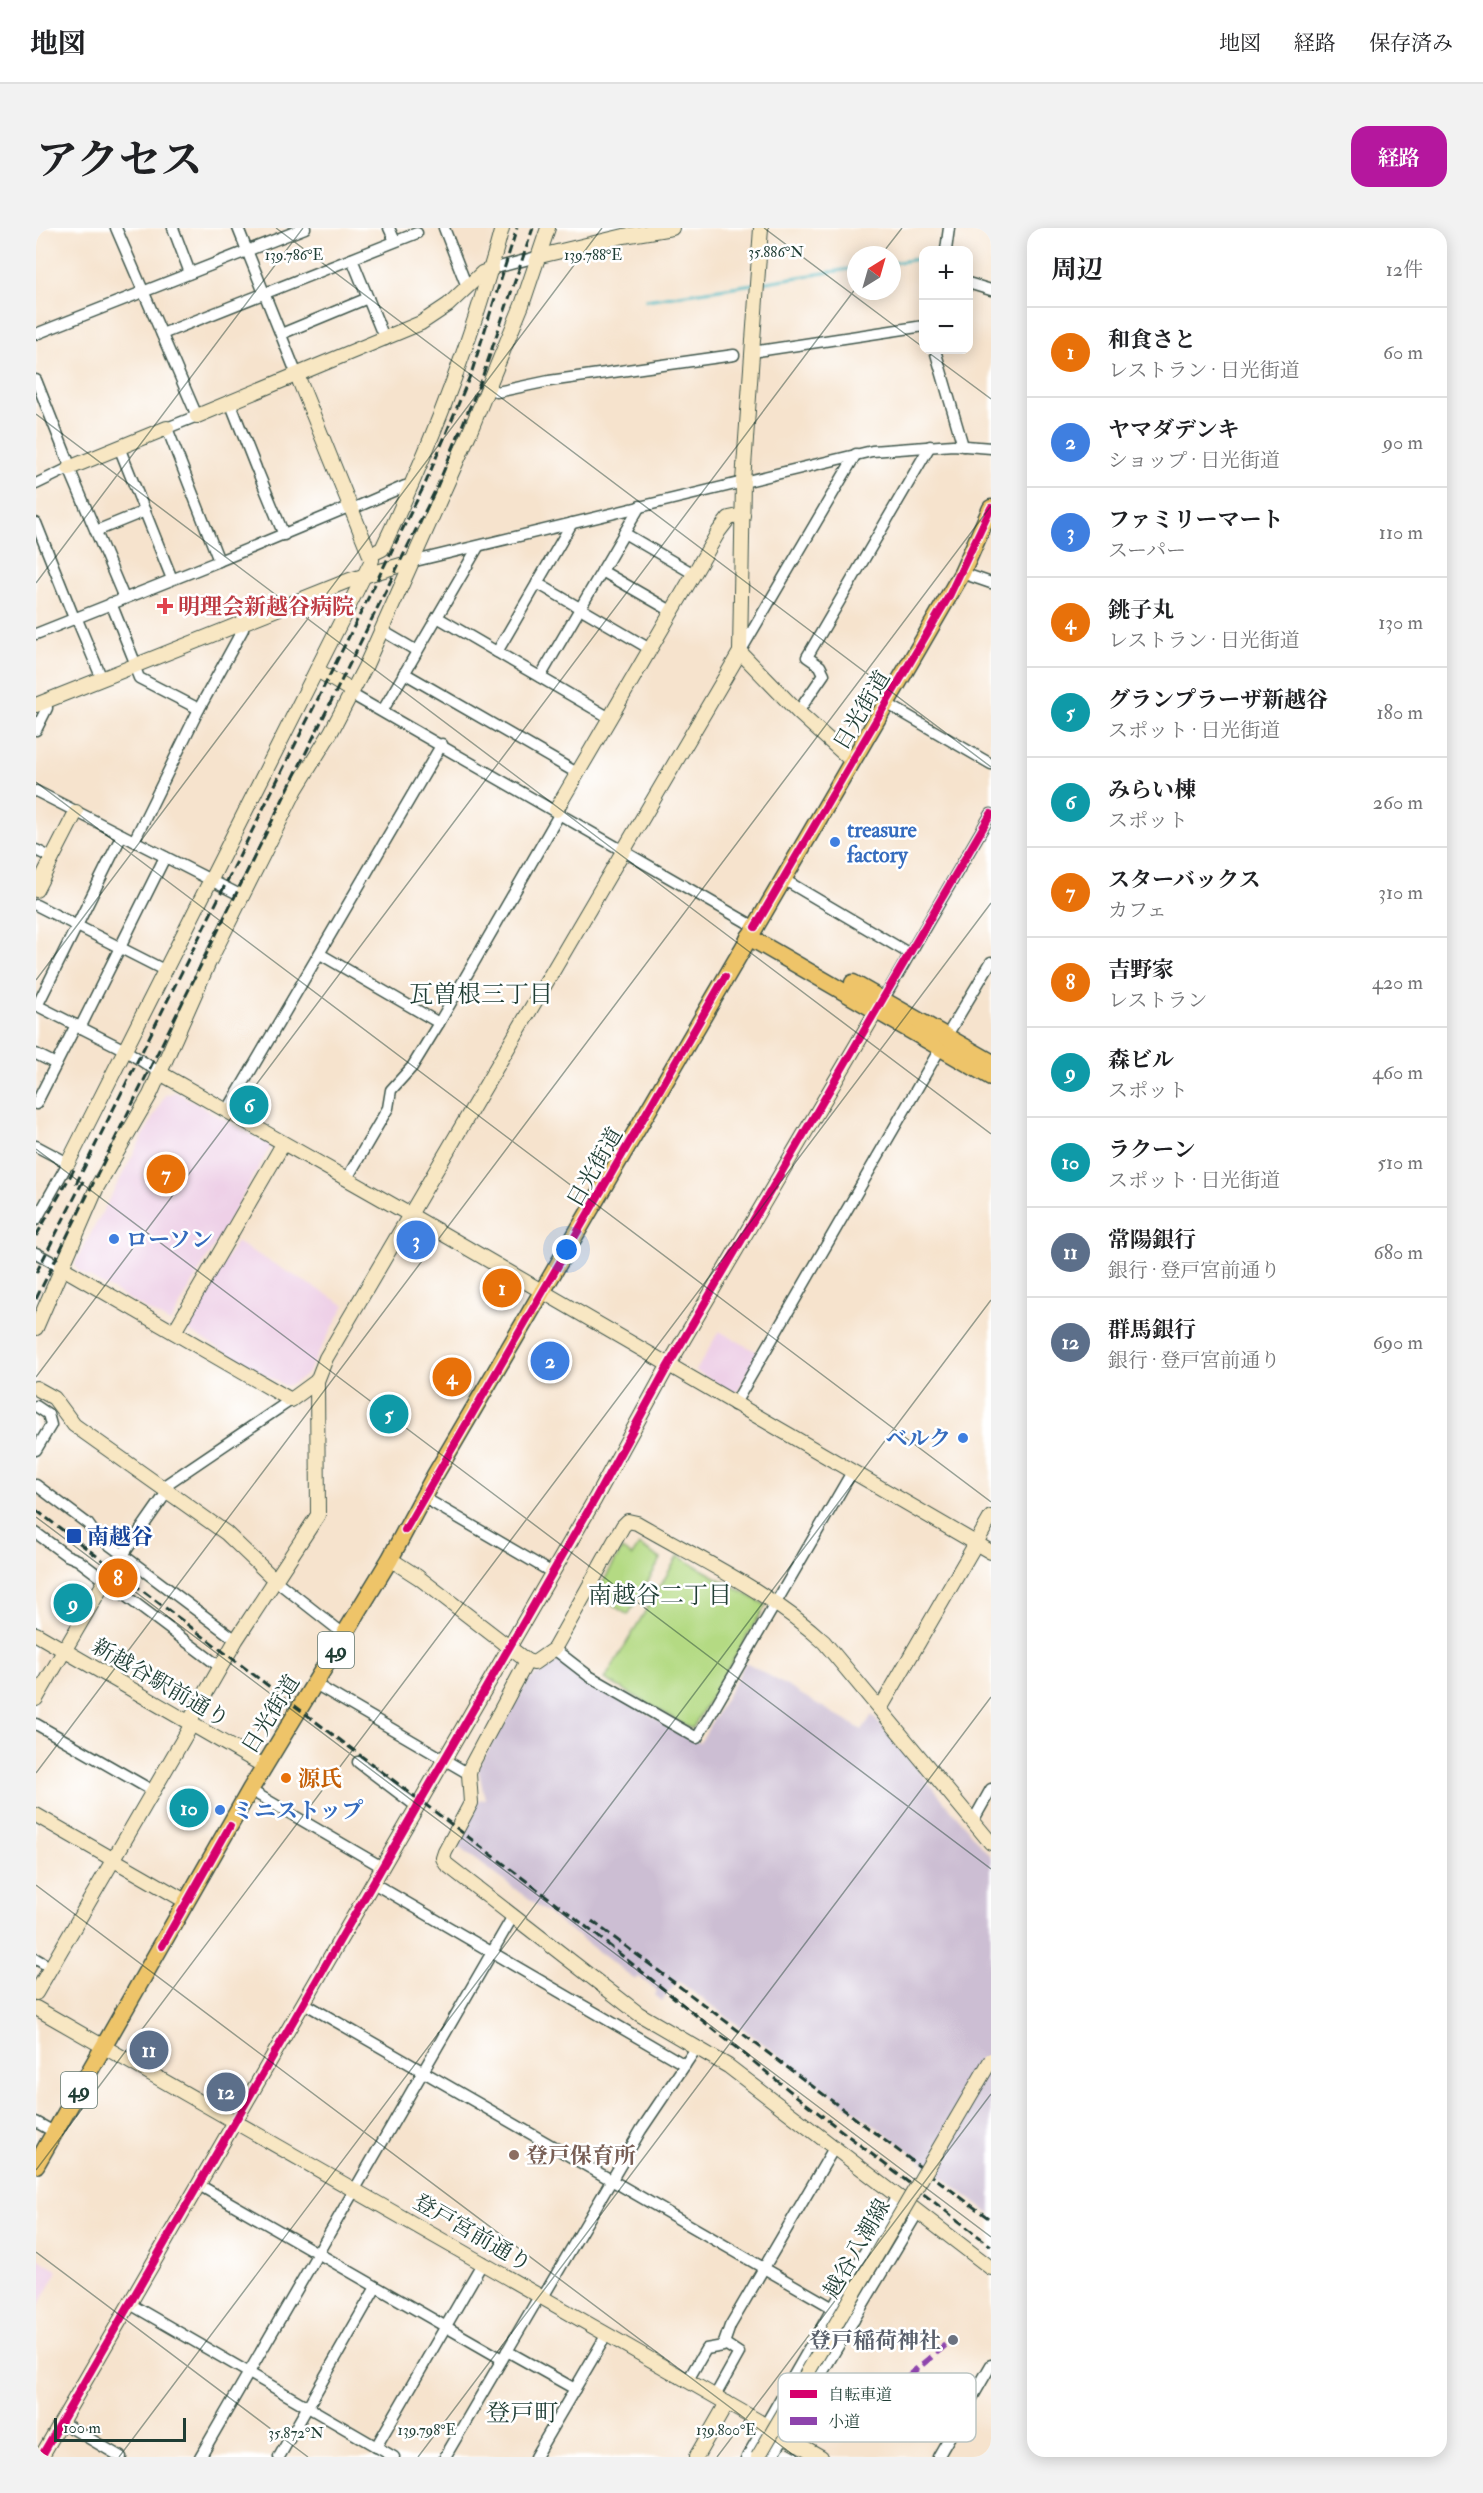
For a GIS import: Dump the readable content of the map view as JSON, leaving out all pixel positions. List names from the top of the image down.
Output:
{
  "streets": {
    "main road": ["日光街道", "49"],
    "street": ["新越谷駅前通り", "登戸宮前通り", "越谷八潮線"]
  },
  "crossings": [
    ["日光街道", "新越谷駅前通り"],
    ["日光街道", "登戸宮前通り"]
  ],
  "districts": ["瓦曽根三丁目", "南越谷二丁目", "登戸町"],
  "places": {
    "health": ["明理会新越谷病院"],
    "other": [
      "treasure factory",
      "ローソン",
      "ベルク",
      "源氏",
      "ミニストップ",
      "登戸保育所",
      "登戸稲荷神社"
    ],
    "transit": ["南越谷"]
  },
  "legend": ["自転車道", "小道"],
  "scale_bar": "100 m",
  "north": "top right",
  "page": {
    "header": "地図",
    "nav": ["地図", "経路", "保存済み"],
    "title": "アクセス",
    "buttons": "経路",
    "heading": ["周辺", "12件"],
    "map_buttons": ["+", "−"],
    "list": [
      {
        "mark": "1",
        "name": "和食さと",
        "note": "レストラン · 日光街道",
        "value": "60 m"
      },
      {
        "mark": "2",
        "name": "ヤマダデンキ",
        "note": "ショップ · 日光街道",
        "value": "90 m"
      },
      {
        "mark": "3",
        "name": "ファミリーマート",
        "note": "スーパー",
        "value": "110 m"
      },
      {
        "mark": "4",
        "name": "銚子丸",
        "note": "レストラン · 日光街道",
        "value": "130 m"
      },
      {
        "mark": "5",
        "name": "グランプラーザ新越谷",
        "note": "スポット · 日光街道",
        "value": "180 m"
      },
      {
        "mark": "6",
        "name": "みらい棟",
        "note": "スポット",
        "value": "260 m"
      },
      {
        "mark": "7",
        "name": "スターバックス",
        "note": "カフェ",
        "value": "310 m"
      },
      {
        "mark": "8",
        "name": "吉野家",
        "note": "レストラン",
        "value": "420 m"
      },
      {
        "mark": "9",
        "name": "森ビル",
        "note": "スポット",
        "value": "460 m"
      },
      {
        "mark": "10",
        "name": "ラクーン",
        "note": "スポット · 日光街道",
        "value": "510 m"
      },
      {
        "mark": "11",
        "name": "常陽銀行",
        "note": "銀行 · 登戸宮前通り",
        "value": "680 m"
      },
      {
        "mark": "12",
        "name": "群馬銀行",
        "note": "銀行 · 登戸宮前通り",
        "value": "690 m"
      }
    ],
    "pins": [
      "6",
      "7",
      "3",
      "1",
      "2",
      "4",
      "5",
      "8",
      "9",
      "10",
      "11",
      "12"
    ],
    "scale": "100 m"
  },
  "coordinates": [
    "35.886°N",
    "139.786°E",
    "139.788°E",
    "139.798°E",
    "139.800°E",
    "35.872°N"
  ]
}
